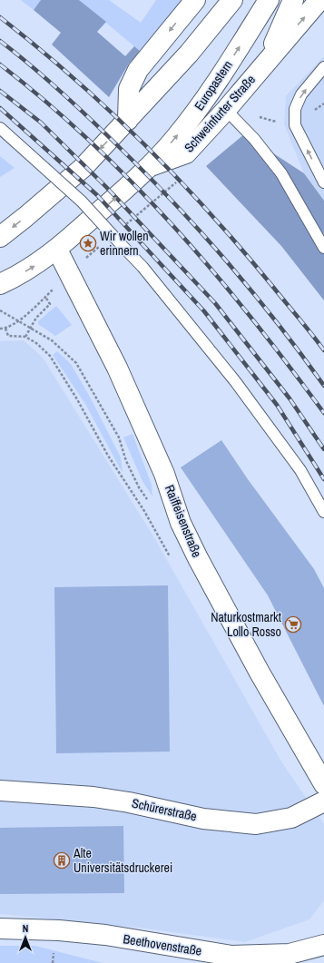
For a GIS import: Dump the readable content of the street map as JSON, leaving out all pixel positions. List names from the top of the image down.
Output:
{
  "streets": {
    "street": [
      "Europastern",
      "Schweinfurter Straße",
      "Raiffeisenstraße",
      "Schürerstraße",
      "Beethovenstraße"
    ]
  },
  "crossings": [
    ["Europastern", "Schweinfurter Straße"],
    ["Schweinfurter Straße", "Raiffeisenstraße"]
  ],
  "places": {
    "place": ["Wir wollen erinnern"],
    "supermarket": ["Naturkostmarkt Lollo Rosso"],
    "building": ["Alte Universitätsdruckerei"]
  },
  "north": "top"
}
